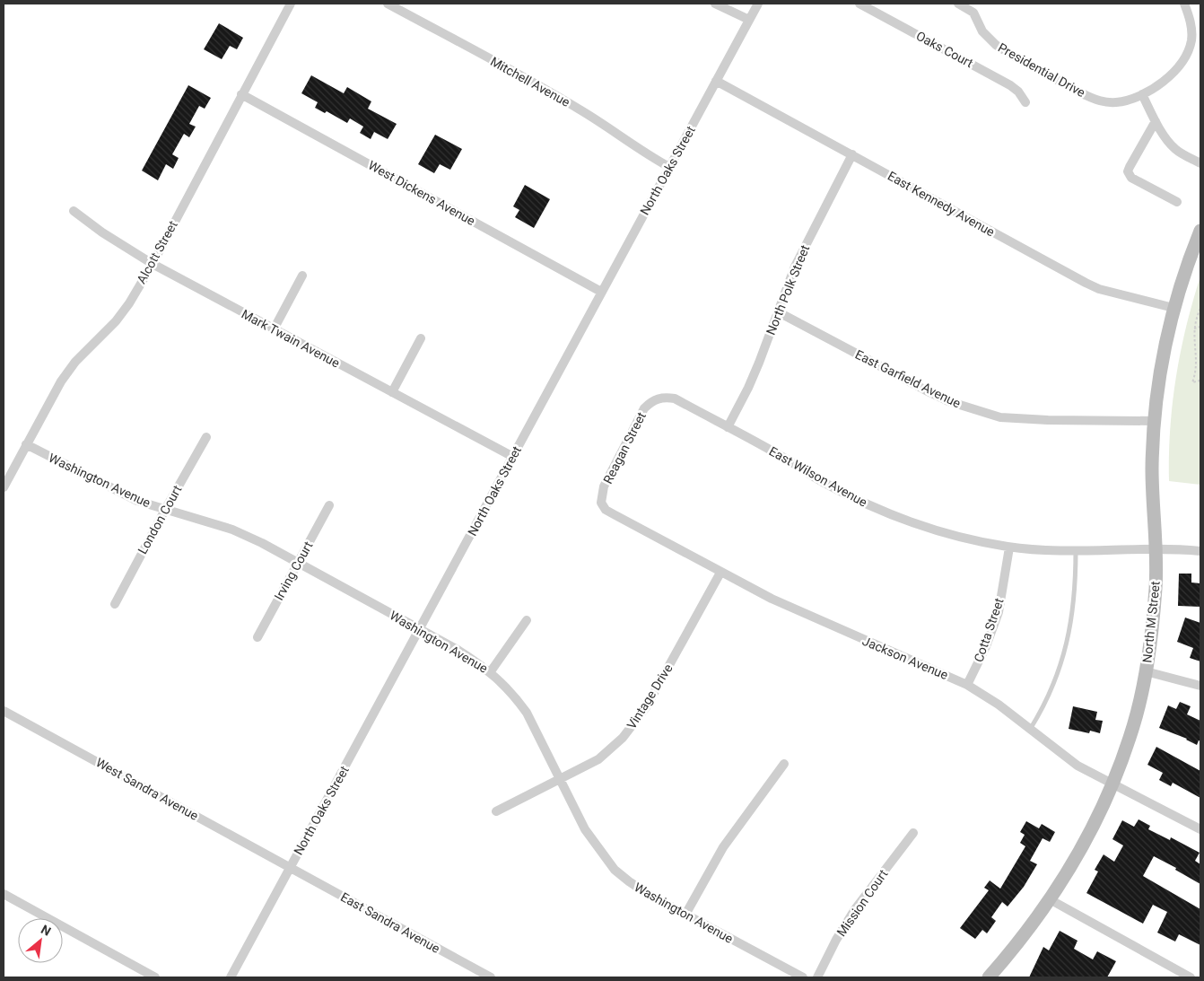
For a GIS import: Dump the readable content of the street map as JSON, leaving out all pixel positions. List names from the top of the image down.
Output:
{
  "streets": {
    "street": [
      "Oaks Court",
      "Presidential Drive",
      "Mitchell Avenue",
      "North Oaks Street",
      "West Dickens Avenue",
      "East Kennedy Avenue",
      "Alcott Street",
      "North Polk Street",
      "Mark Twain Avenue",
      "East Garfield Avenue",
      "Reagan Street",
      "East Wilson Avenue",
      "Washington Avenue",
      "London Court",
      "Irving Court",
      "North M Street",
      "Cotta Street",
      "Jackson Avenue",
      "Vintage Drive",
      "West Sandra Avenue",
      "Mission Court",
      "East Sandra Avenue"
    ]
  },
  "crossings": [
    ["Mitchell Avenue", "North Oaks Street"],
    ["North Oaks Street", "West Dickens Avenue"],
    ["North Oaks Street", "East Kennedy Avenue"],
    ["North Oaks Street", "Mark Twain Avenue"],
    ["North Oaks Street", "Washington Avenue"],
    ["North Oaks Street", "West Sandra Avenue"],
    ["North Oaks Street", "East Sandra Avenue"],
    ["West Dickens Avenue", "Alcott Street"],
    ["East Kennedy Avenue", "North Polk Street"],
    ["East Kennedy Avenue", "North M Street"],
    ["Alcott Street", "Mark Twain Avenue"],
    ["Alcott Street", "Washington Avenue"],
    ["North Polk Street", "East Garfield Avenue"],
    ["North Polk Street", "East Wilson Avenue"],
    ["East Garfield Avenue", "North M Street"],
    ["Reagan Street", "East Wilson Avenue"],
    ["Reagan Street", "Jackson Avenue"],
    ["East Wilson Avenue", "North M Street"],
    ["East Wilson Avenue", "Cotta Street"],
    ["Washington Avenue", "London Court"],
    ["Washington Avenue", "Irving Court"],
    ["Washington Avenue", "Vintage Drive"],
    ["North M Street", "Jackson Avenue"],
    ["Cotta Street", "Jackson Avenue"],
    ["Jackson Avenue", "Vintage Drive"],
    ["West Sandra Avenue", "East Sandra Avenue"]
  ],
  "north": "top right"
}
